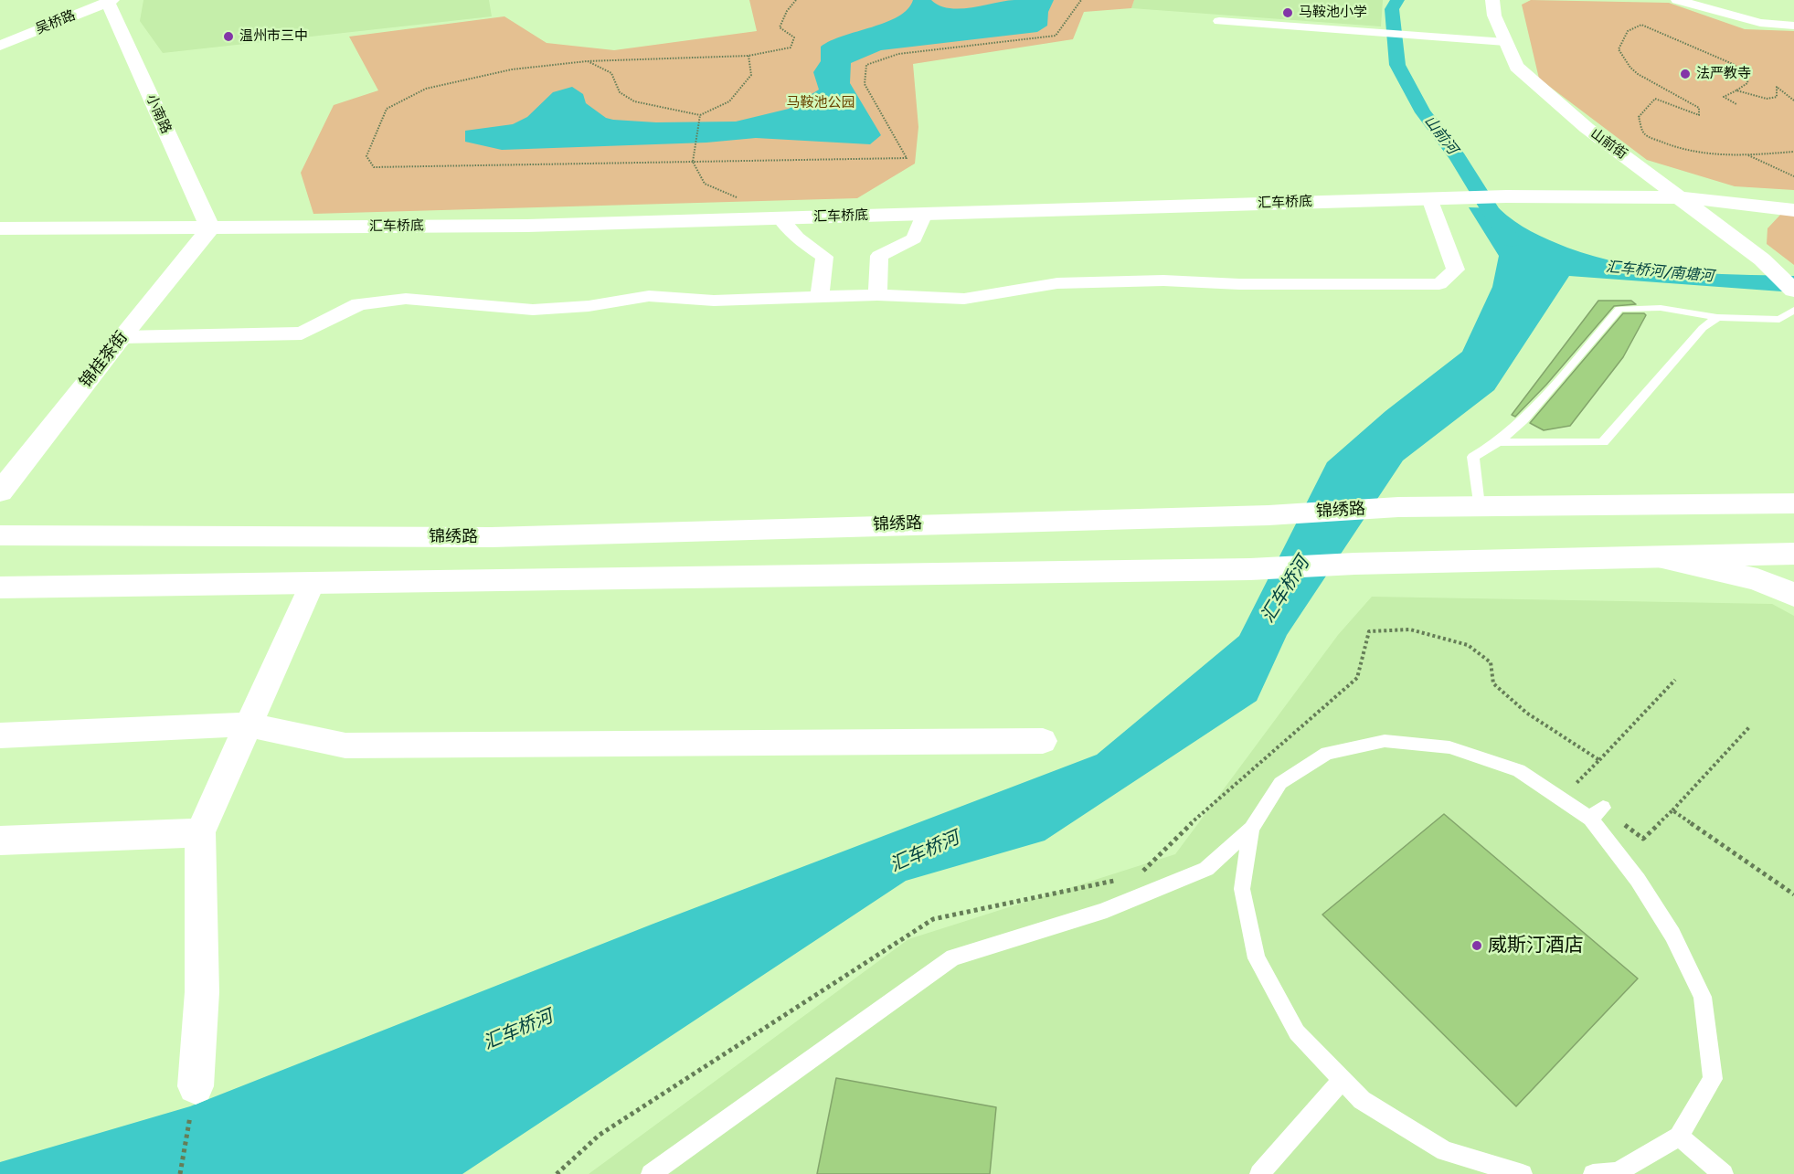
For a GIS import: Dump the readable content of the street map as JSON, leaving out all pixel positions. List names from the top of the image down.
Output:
{
  "streets": {
    "main road": [
      "吴桥路",
      "小南路",
      "山前街",
      "汇车桥底",
      "锦桂茶街",
      "锦绣路"
    ]
  },
  "crossings": [
    ["吴桥路", "小南路"],
    ["小南路", "汇车桥底"],
    ["小南路", "锦桂茶街"],
    ["山前街", "汇车桥底"],
    ["汇车桥底", "锦桂茶街"]
  ],
  "water": ["山前河", "汇车桥河/南塘河", "汇车桥河"],
  "parks": ["马鞍池公园"],
  "places": [
    "马鞍池小学",
    "温州市三中",
    "法严教寺",
    "威斯汀酒店"
  ]
}
